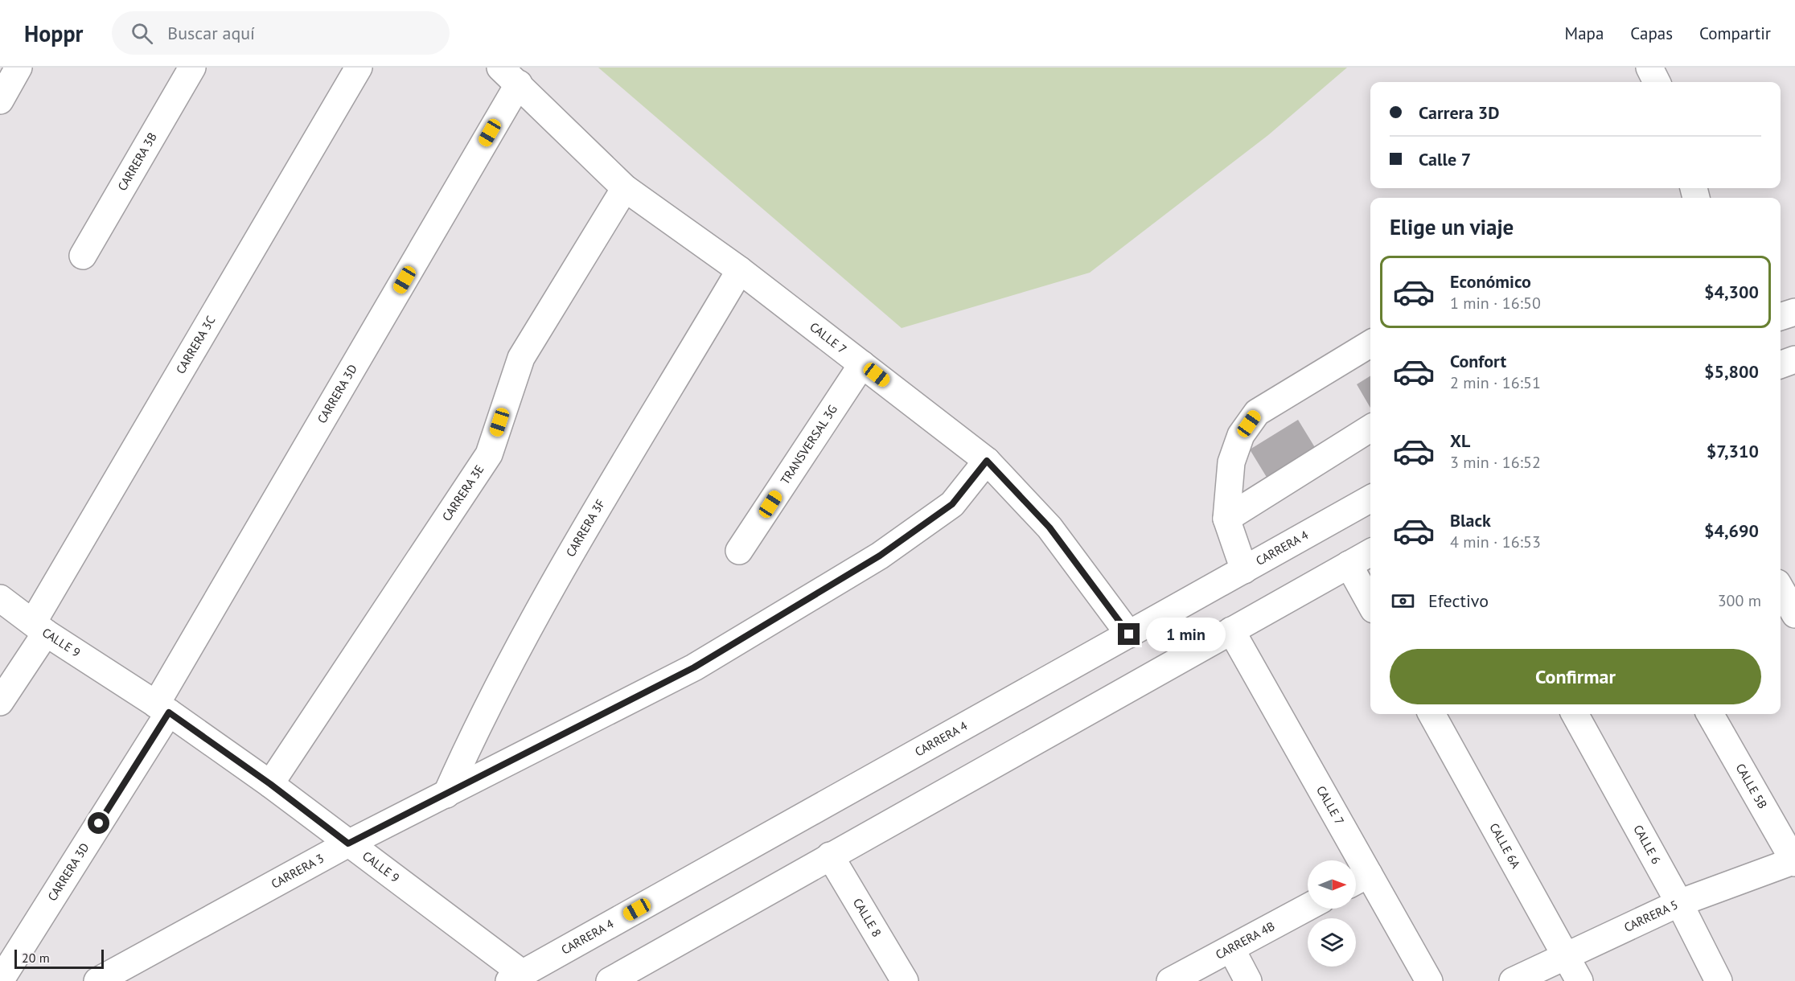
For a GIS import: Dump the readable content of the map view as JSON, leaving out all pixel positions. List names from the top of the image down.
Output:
{
  "streets": {
    "street": [
      "CARRERA 3B",
      "CALLE 7",
      "CARRERA 3C",
      "CARRERA 3D",
      "TRANSVERSAL 3G",
      "CARRERA 3E",
      "CARRERA 3F",
      "CARRERA 4",
      "CALLE 9",
      "CALLE 5B",
      "CALLE 6",
      "CALLE 6A",
      "CARRERA 3",
      "CARRERA 5",
      "CALLE 8",
      "CARRERA 4B"
    ]
  },
  "crossings": [
    ["CALLE 7", "CARRERA 3D"],
    ["CALLE 7", "TRANSVERSAL 3G"],
    ["CALLE 7", "CARRERA 3E"],
    ["CALLE 7", "CARRERA 3F"],
    ["CALLE 7", "CARRERA 4"],
    ["CALLE 7", "CARRERA 3"],
    ["CARRERA 3C", "CALLE 9"],
    ["CARRERA 3D", "CALLE 9"],
    ["CARRERA 3E", "CALLE 9"],
    ["CARRERA 3F", "CARRERA 3"],
    ["CARRERA 4", "CALLE 9"],
    ["CALLE 9", "CARRERA 3"],
    ["CALLE 5B", "CARRERA 5"],
    ["CALLE 6", "CARRERA 5"],
    ["CALLE 6A", "CARRERA 5"]
  ],
  "scale_bar": "20 m",
  "north": "right",
  "page": {
    "header": "Hoppr",
    "search": "Buscar aquí",
    "nav": ["Mapa", "Capas", "Compartir"],
    "banner": ["Carrera 3D", "Calle 7"],
    "heading": "Elige un viaje",
    "list": [
      {
        "name": "Económico",
        "note": "1 min · 16:50",
        "value": "$4,300"
      },
      {
        "name": "Confort",
        "note": "2 min · 16:51",
        "value": "$5,800"
      },
      {
        "name": "XL",
        "note": "3 min · 16:52",
        "value": "$7,310"
      },
      {
        "name": "Black",
        "note": "4 min · 16:53",
        "value": "$4,690"
      }
    ],
    "pay": ["Efectivo", "300 m"],
    "bubble": "1 min",
    "buttons": "Confirmar",
    "scale": "20 m"
  }
}
